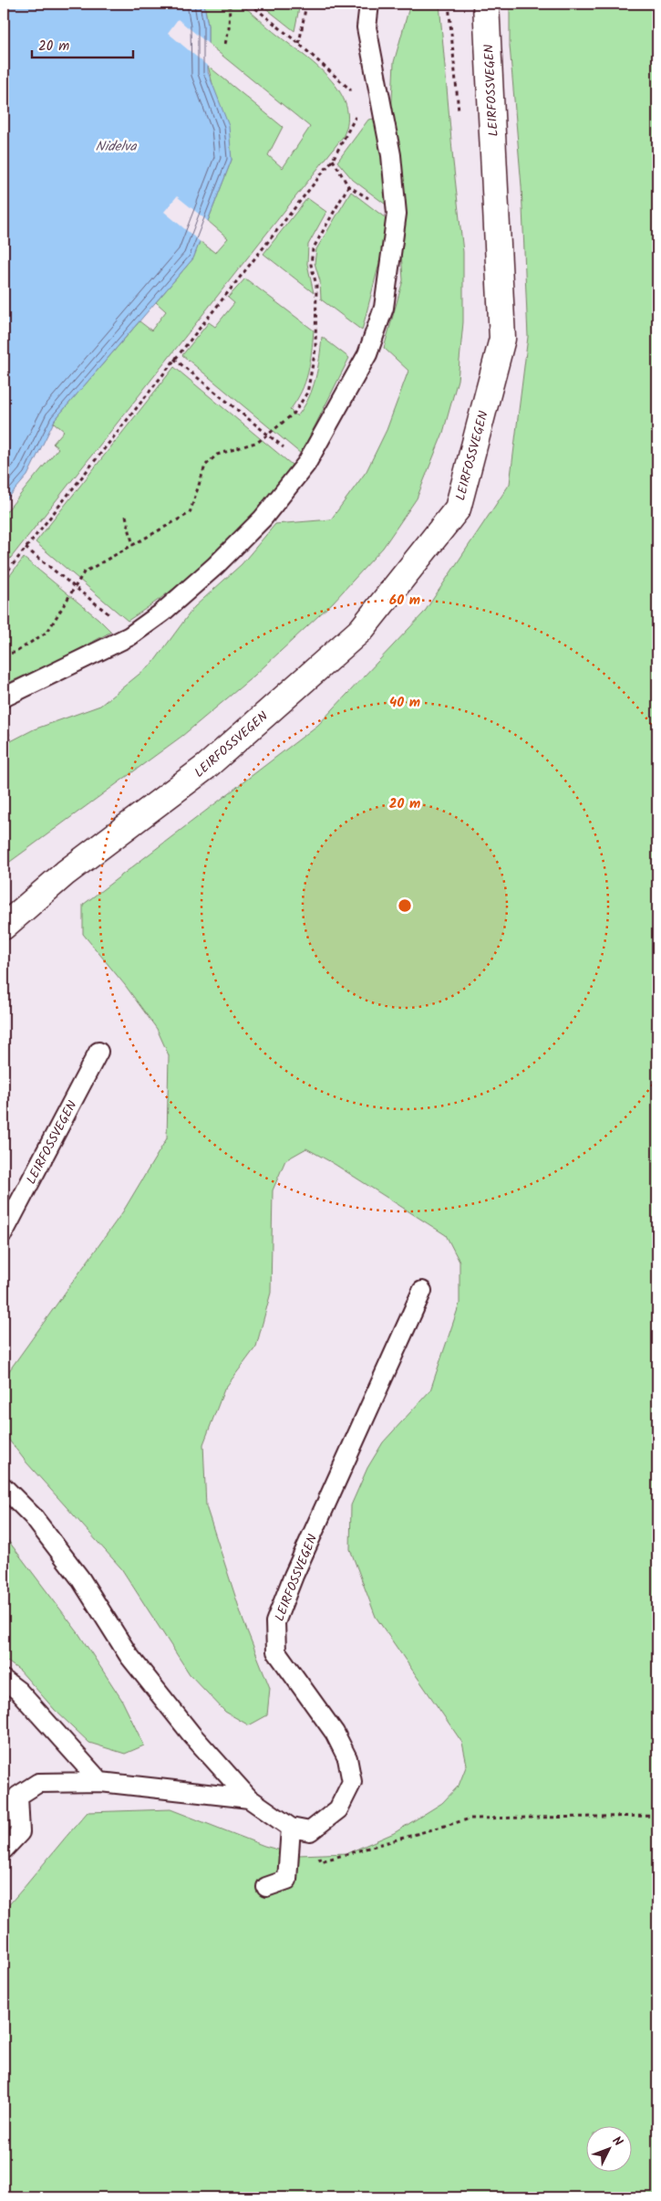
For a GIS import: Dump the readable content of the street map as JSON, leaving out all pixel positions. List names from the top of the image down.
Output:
{
  "streets": {
    "street": ["LEIRFOSSVEGEN"]
  },
  "water": ["Nidelva"],
  "scale_bar": "20 m",
  "north": "top right",
  "rings": ["60 m", "40 m", "20 m"]
}
